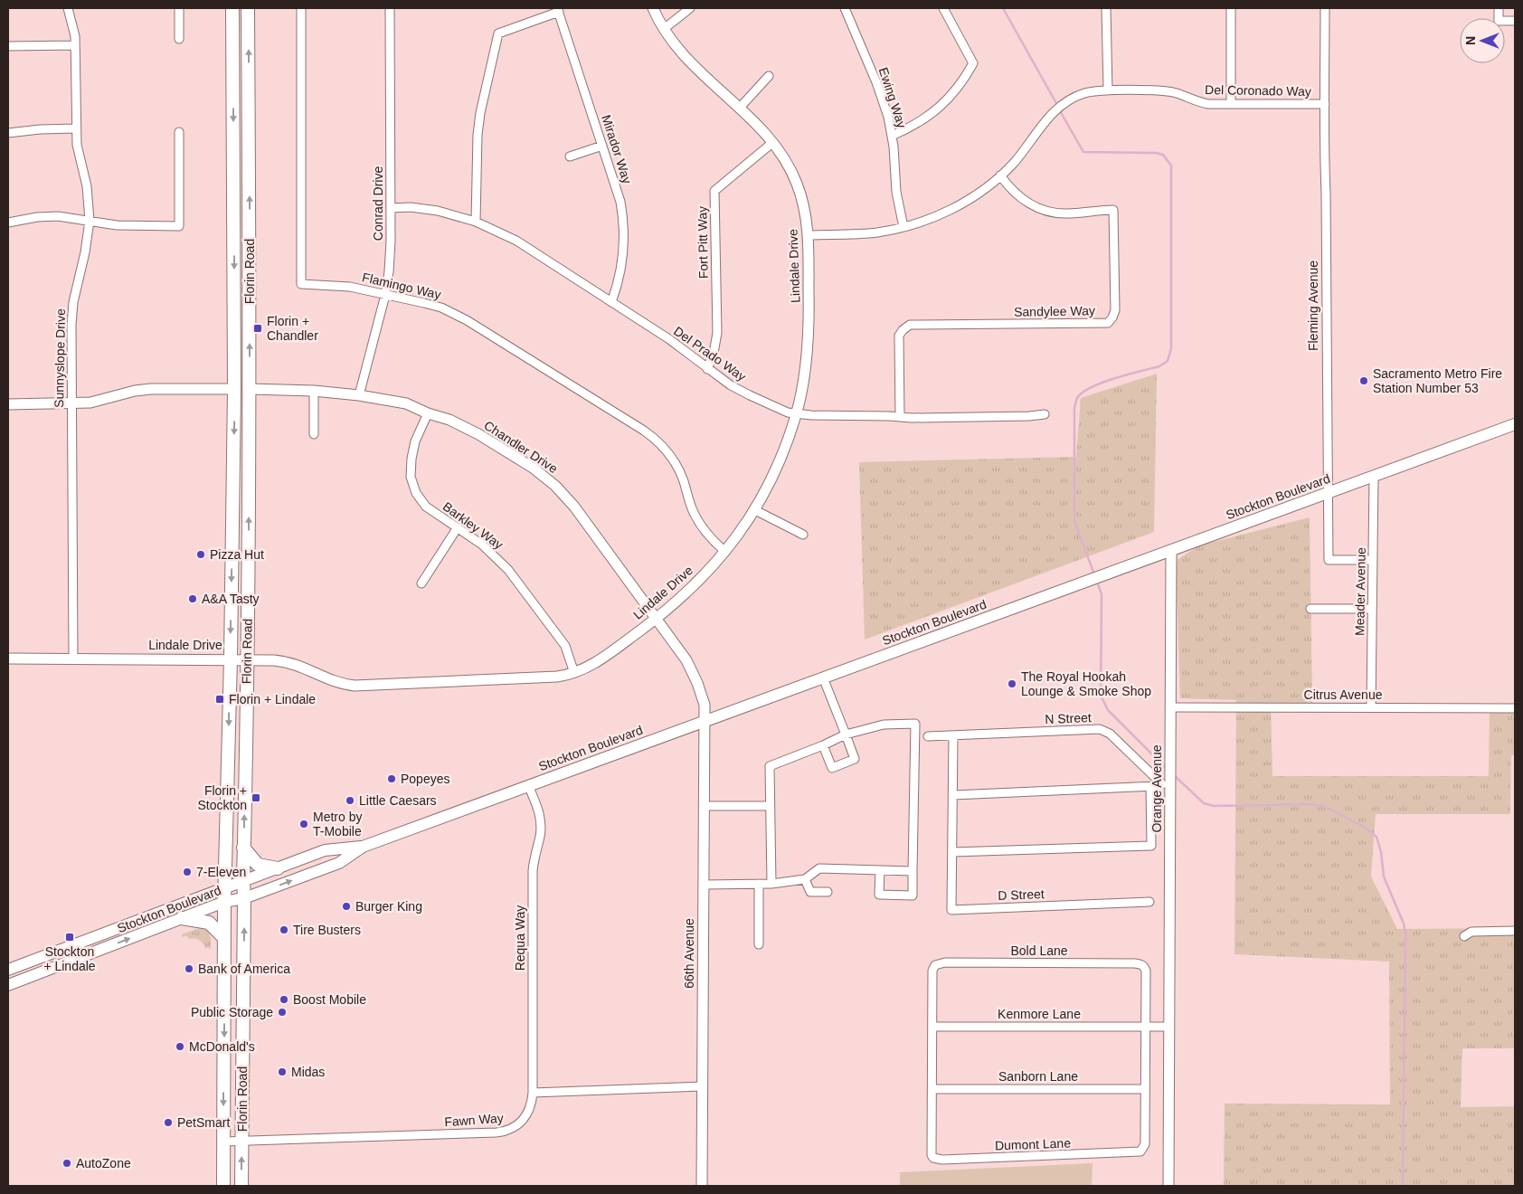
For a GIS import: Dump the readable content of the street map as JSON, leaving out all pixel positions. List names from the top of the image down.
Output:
{
  "streets": {
    "main road": ["Florin Road", "Stockton Boulevard"],
    "street": [
      "Del Coronado Way",
      "Ewing Way",
      "Mirador Way",
      "Conrad Drive",
      "Fort Pitt Way",
      "Lindale Drive",
      "Flamingo Way",
      "Fleming Avenue",
      "Sandylee Way",
      "Del Prado Way",
      "Sunnyslope Drive",
      "Chandler Drive",
      "Barkley Way",
      "Meader Avenue",
      "Citrus Avenue",
      "N Street",
      "Orange Avenue",
      "D Street",
      "Requa Way",
      "Bold Lane",
      "66th Avenue",
      "Kenmore Lane",
      "Sanborn Lane",
      "Fawn Way",
      "Dumont Lane"
    ]
  },
  "crossings": [
    ["Del Coronado Way", "Ewing Way"],
    ["Del Coronado Way", "Lindale Drive"],
    ["Del Coronado Way", "Fleming Avenue"],
    ["Del Coronado Way", "Sandylee Way"],
    ["Mirador Way", "Del Prado Way"],
    ["Conrad Drive", "Flamingo Way"],
    ["Conrad Drive", "Del Prado Way"],
    ["Conrad Drive", "Chandler Drive"],
    ["Fort Pitt Way", "Lindale Drive"],
    ["Fort Pitt Way", "Del Prado Way"],
    ["Lindale Drive", "Florin Road"],
    ["Lindale Drive", "Flamingo Way"],
    ["Lindale Drive", "Del Prado Way"],
    ["Lindale Drive", "Sunnyslope Drive"],
    ["Lindale Drive", "Chandler Drive"],
    ["Lindale Drive", "Barkley Way"],
    ["Florin Road", "Chandler Drive"],
    ["Florin Road", "Stockton Boulevard"],
    ["Florin Road", "Fawn Way"],
    ["Fleming Avenue", "Stockton Boulevard"],
    ["Fleming Avenue", "Meader Avenue"],
    ["Sandylee Way", "Del Prado Way"],
    ["Chandler Drive", "Stockton Boulevard"],
    ["Chandler Drive", "Barkley Way"],
    ["Chandler Drive", "66th Avenue"],
    ["Stockton Boulevard", "Meader Avenue"],
    ["Stockton Boulevard", "Orange Avenue"],
    ["Stockton Boulevard", "Requa Way"],
    ["Stockton Boulevard", "66th Avenue"],
    ["Meader Avenue", "Citrus Avenue"],
    ["Citrus Avenue", "Orange Avenue"],
    ["N Street", "Orange Avenue"],
    ["Requa Way", "Fawn Way"],
    ["Bold Lane", "Kenmore Lane"],
    ["Bold Lane", "Dumont Lane"],
    ["Kenmore Lane", "Dumont Lane"],
    ["Sanborn Lane", "Dumont Lane"]
  ],
  "places": {
    "transit": [
      "Florin + Chandler",
      "Florin + Lindale",
      "Florin + Stockton",
      "Stockton + Lindale"
    ],
    "other": [
      "Sacramento Metro Fire Station Number 53",
      "Pizza Hut",
      "A&A Tasty",
      "The Royal Hookah Lounge & Smoke Shop",
      "Popeyes",
      "Little Caesars",
      "Metro by T-Mobile",
      "7-Eleven",
      "Burger King",
      "Tire Busters",
      "Bank of America",
      "Boost Mobile",
      "Public Storage",
      "McDonald's",
      "Midas",
      "PetSmart",
      "AutoZone"
    ]
  },
  "north": "left"
}
